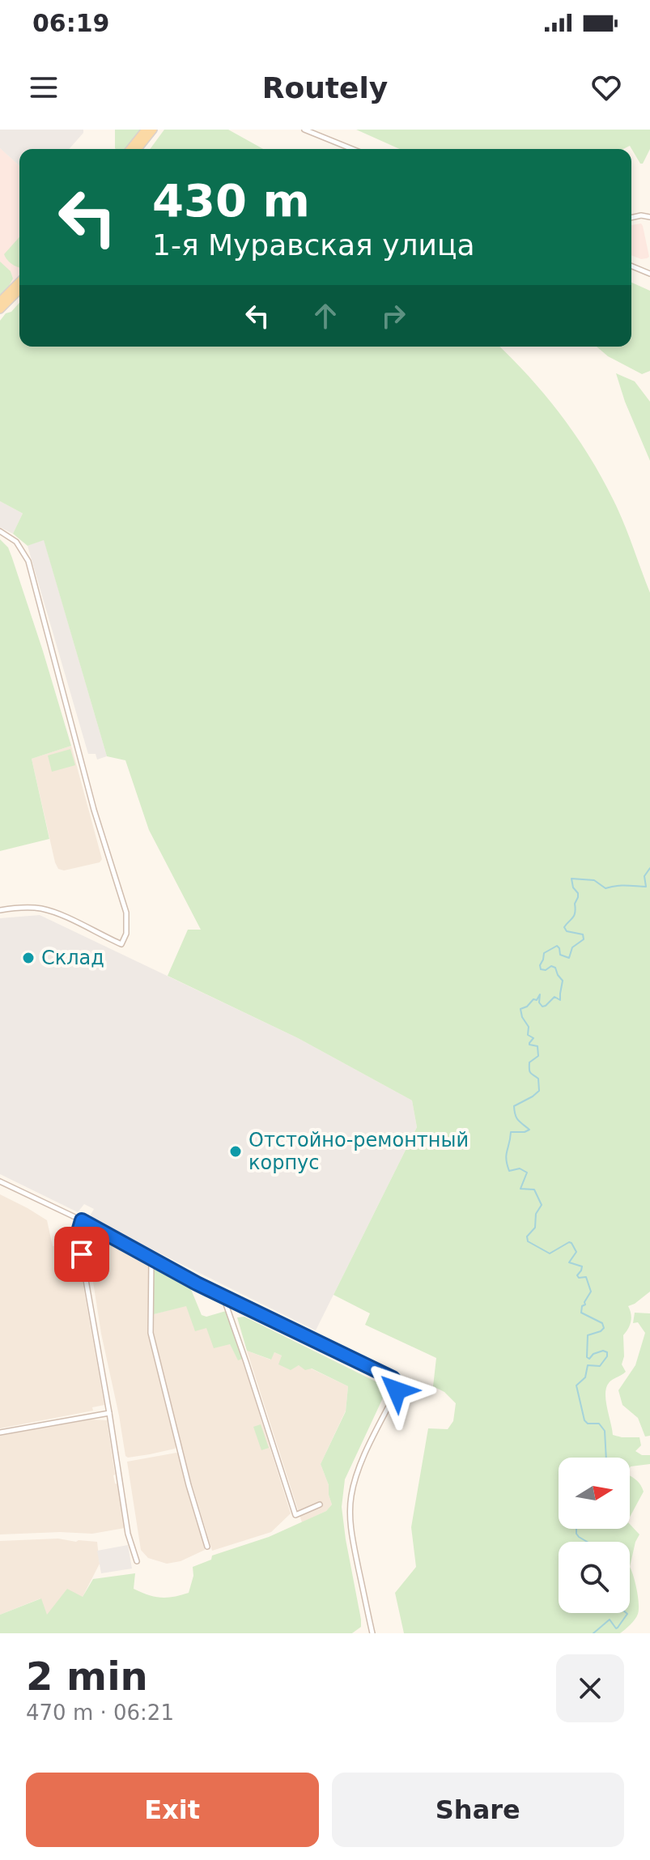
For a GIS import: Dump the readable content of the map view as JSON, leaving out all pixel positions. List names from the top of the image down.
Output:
{
  "places": ["Склад", "Отстойно-ремонтный корпус"],
  "north": "right",
  "page": {
    "status": "06:19",
    "header": "Routely",
    "turn": ["430 m", "1-я Муравская улица"],
    "heading": ["2 min", "470 m · 06:21"],
    "buttons": ["Exit", "Share"]
  }
}
